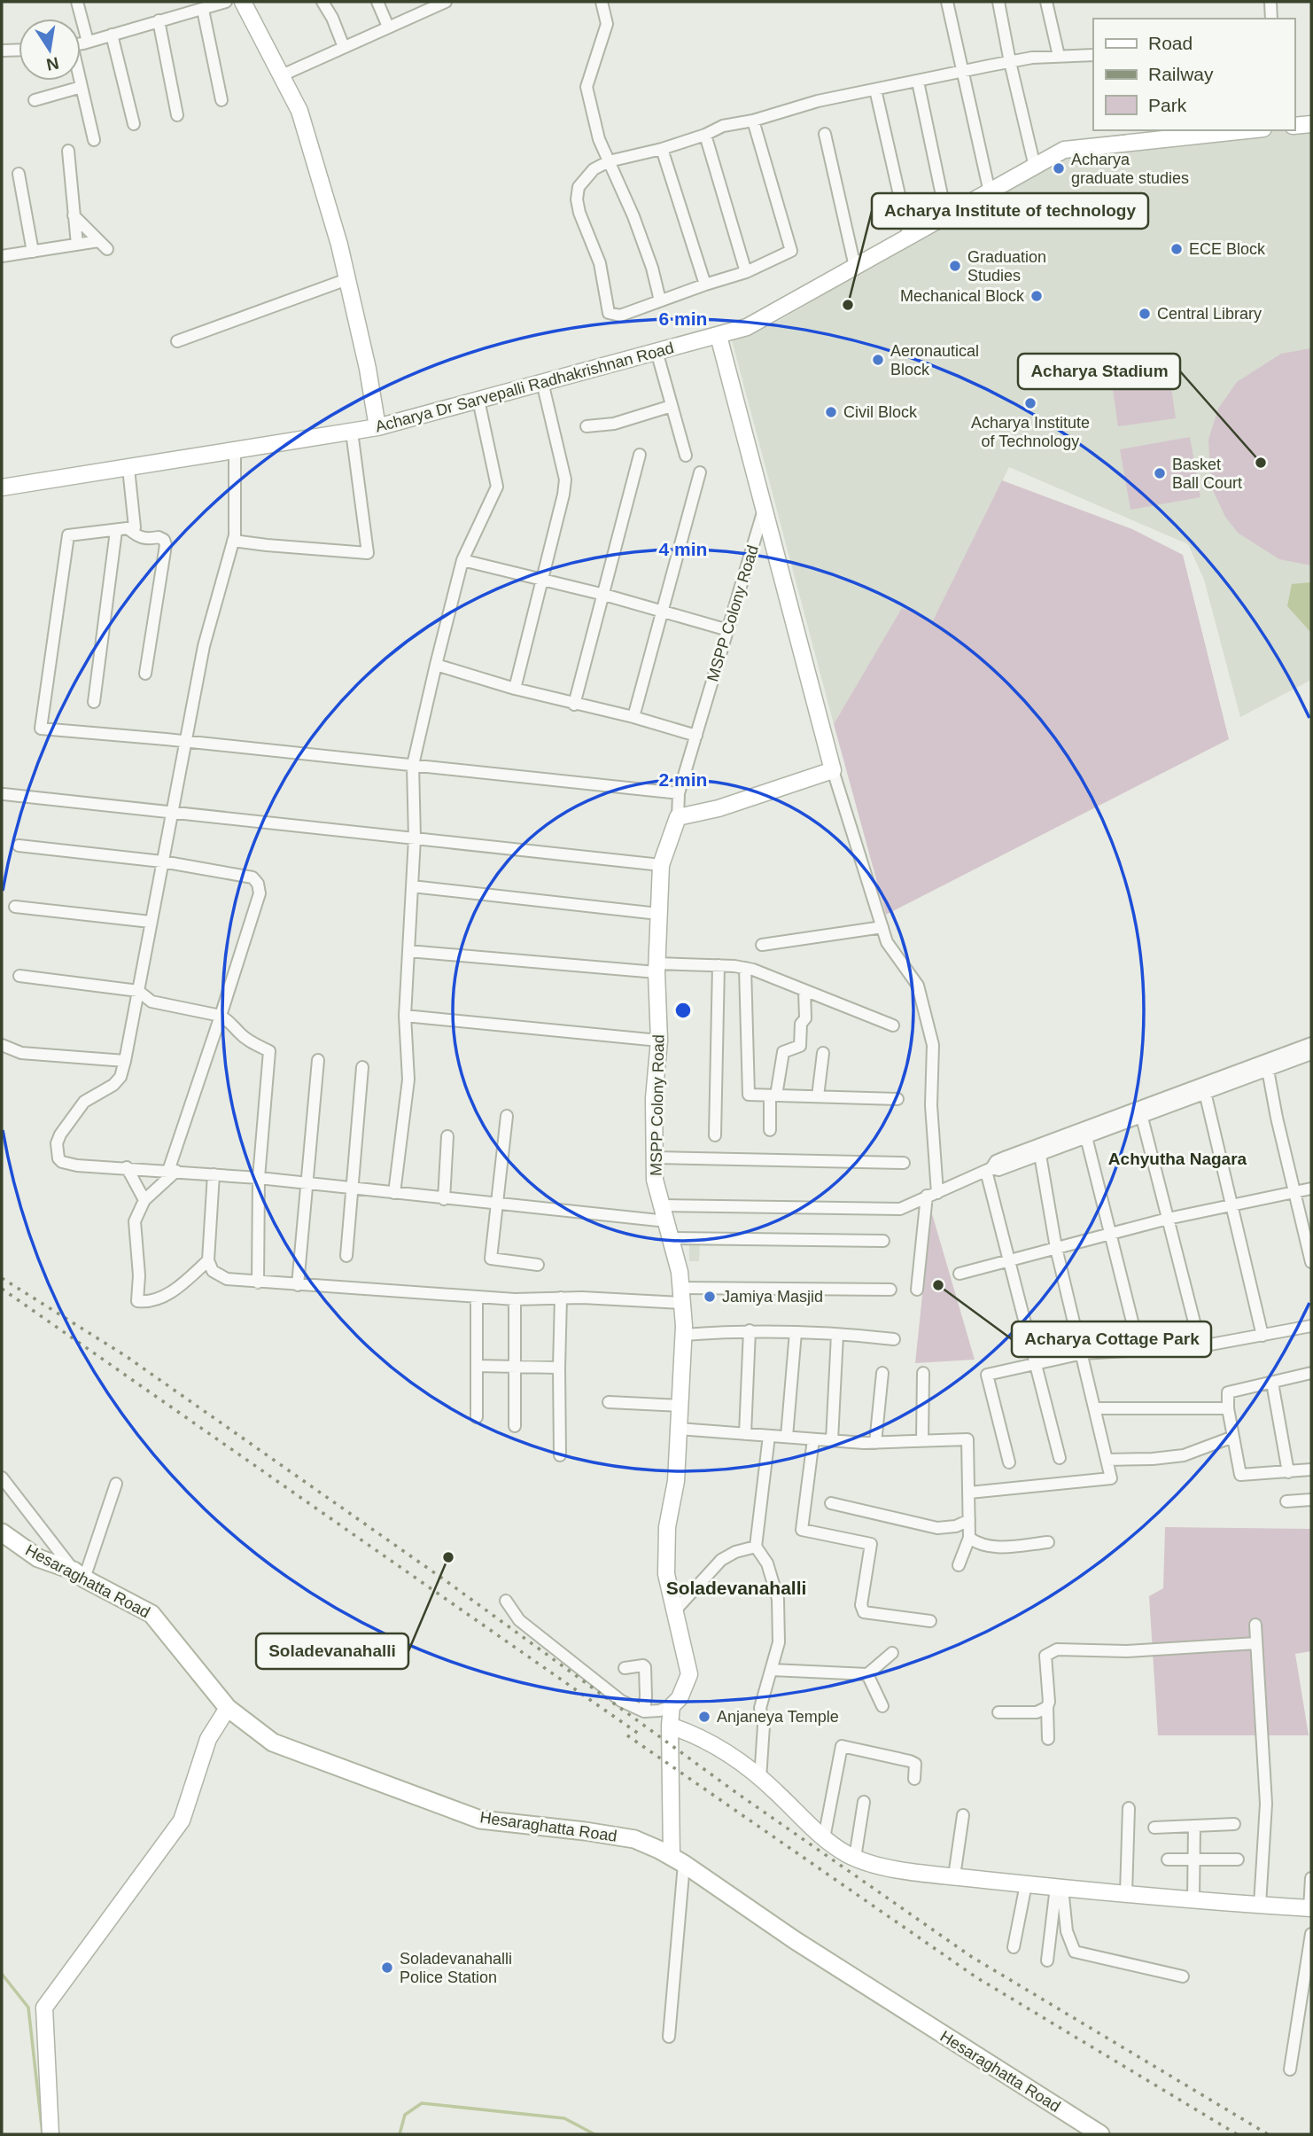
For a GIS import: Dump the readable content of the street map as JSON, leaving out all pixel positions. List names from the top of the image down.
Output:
{
  "streets": {
    "main road": ["Hesaraghatta Road"],
    "street": ["Acharya Dr Sarvepalli Radhakrishnan Road", "MSPP Colony Road"]
  },
  "crossings": [
    ["MSPP Colony Road", "Hesaraghatta Road"]
  ],
  "districts": ["Achyutha Nagara", "Soladevanahalli"],
  "places": [
    "Acharya graduate studies",
    "ECE Block",
    "Graduation Studies",
    "Mechanical Block",
    "Acharya Institute of technology",
    "Central Library",
    "Aeronautical Block",
    "Acharya Institute of Technology",
    "Civil Block",
    "Acharya Stadium",
    "Basket Ball Court",
    "Acharya Cottage Park",
    "Jamiya Masjid",
    "Soladevanahalli",
    "Anjaneya Temple",
    "Soladevanahalli Police Station"
  ],
  "legend": ["Road", "Railway", "Park"],
  "north": "bottom",
  "rings": ["6 min", "4 min", "2 min"]
}
